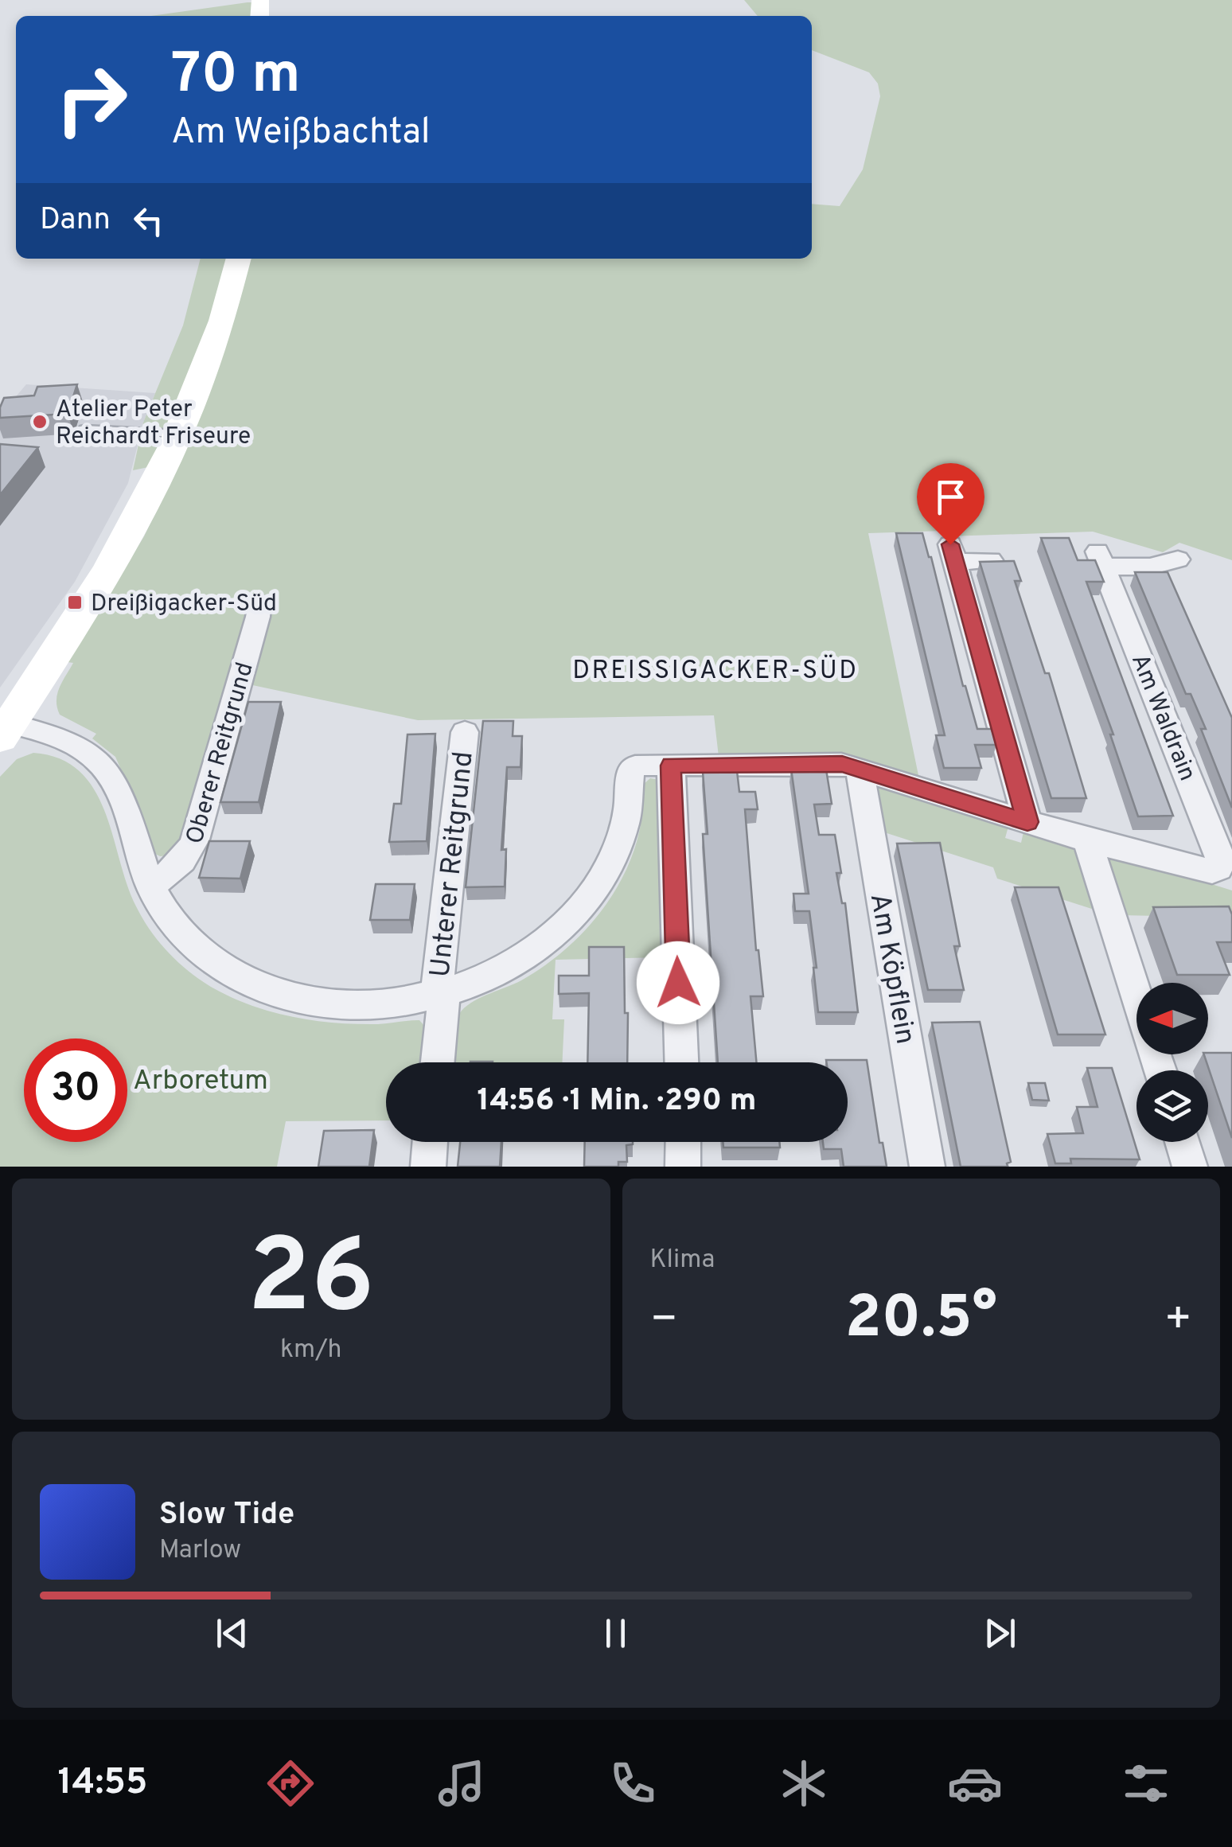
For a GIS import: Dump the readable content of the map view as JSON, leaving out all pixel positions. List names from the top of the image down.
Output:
{
  "streets": {
    "street": [
      "Am Waldrain",
      "Oberer Reitgrund",
      "Unterer Reitgrund",
      "Am Köpflein"
    ]
  },
  "districts": ["DREISSIGACKER-SÜD"],
  "parks": ["Arboretum"],
  "places": {
    "other": ["Atelier Peter Reichardt Friseure"],
    "transit": ["Dreißigacker-Süd"]
  },
  "north": "left",
  "page": {
    "turn": ["70 m", "Am Weißbachtal"],
    "then": "Dann",
    "limit": "30",
    "trip": "14:56 · 1 Min. · 290 m",
    "tile": [
      ["26", "km/h"],
      "Klima"
    ],
    "heat": ["−", "20.5°", "+"],
    "song": ["Slow Tide", "Marlow"],
    "tabs": "14:55"
  }
}
